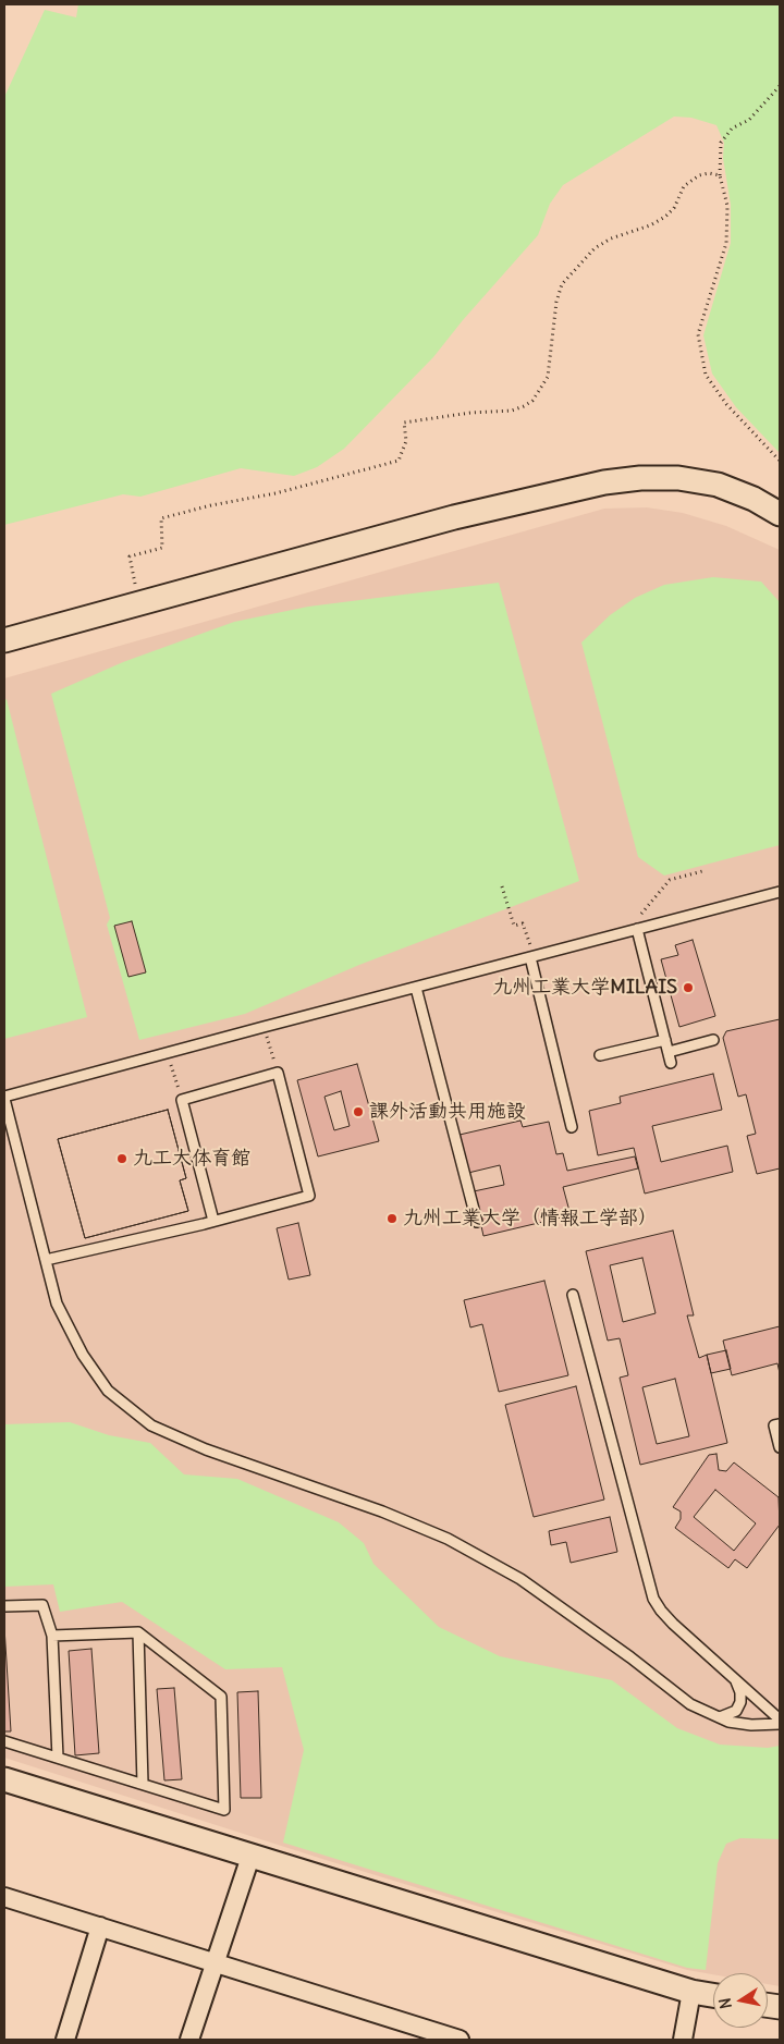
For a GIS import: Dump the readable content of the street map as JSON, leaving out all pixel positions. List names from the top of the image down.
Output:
{
  "places": [
    "九州工業大学MILAIS",
    "課外活動共用施設",
    "九工大体育館",
    "九州工業大学（情報工学部）"
  ],
  "north": "left"
}
